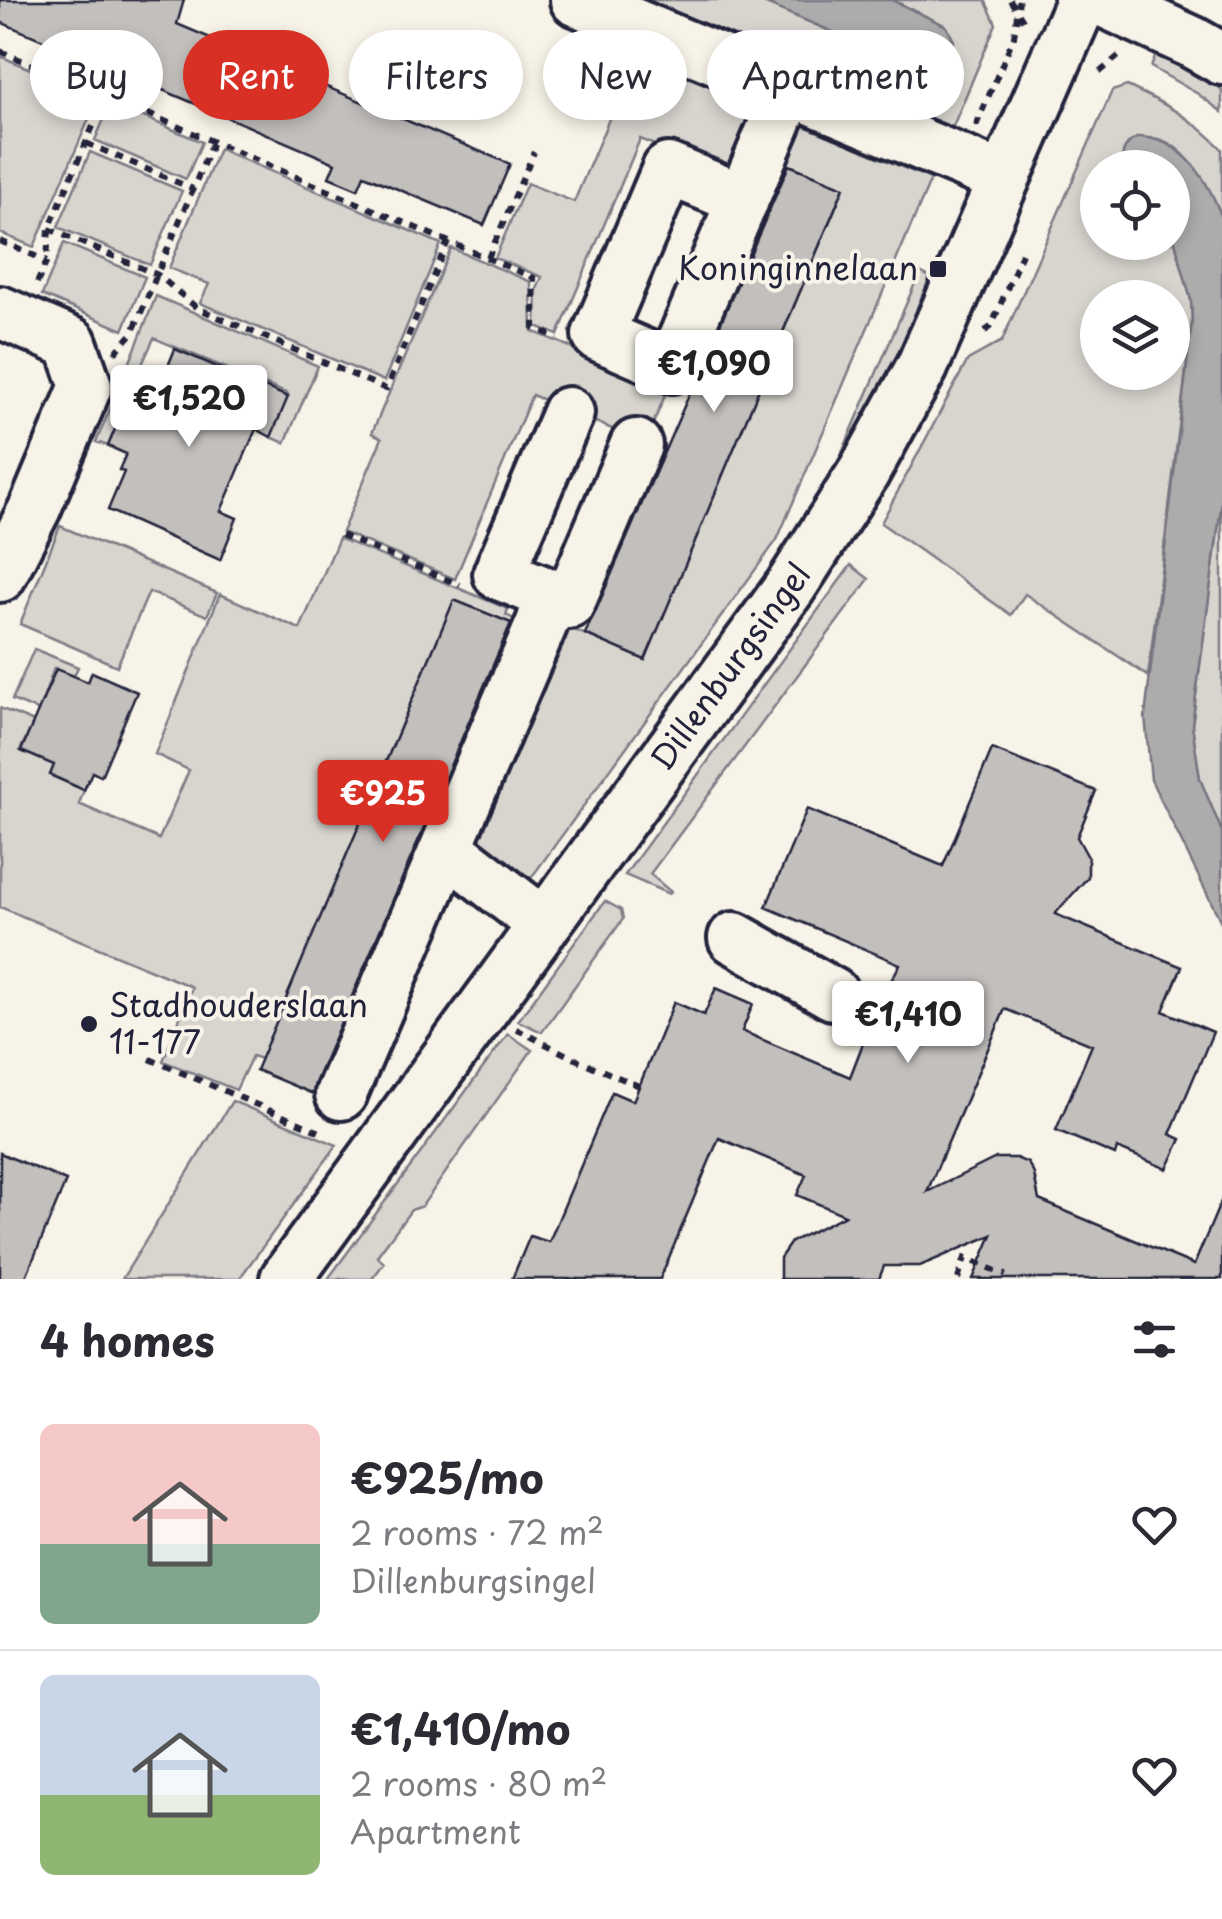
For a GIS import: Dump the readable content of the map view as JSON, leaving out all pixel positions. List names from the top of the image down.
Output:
{
  "streets": {
    "street": ["Dillenburgsingel"]
  },
  "places": {
    "transit": ["Koninginnelaan"],
    "other": ["Stadhouderslaan 11-177"]
  },
  "page": {
    "chip": [
      "Buy",
      "Rent",
      "Filters",
      "New",
      "Apartment"
    ],
    "price": [
      "€1,090",
      "€1,520",
      "€925",
      "€1,410"
    ],
    "heading": "4 homes",
    "list": [
      {
        "name": "€925/mo",
        "note": "2 rooms · 72 m² · Dillenburgsingel"
      },
      {
        "name": "€1,410/mo",
        "note": "2 rooms · 80 m² · Apartment"
      }
    ]
  }
}
